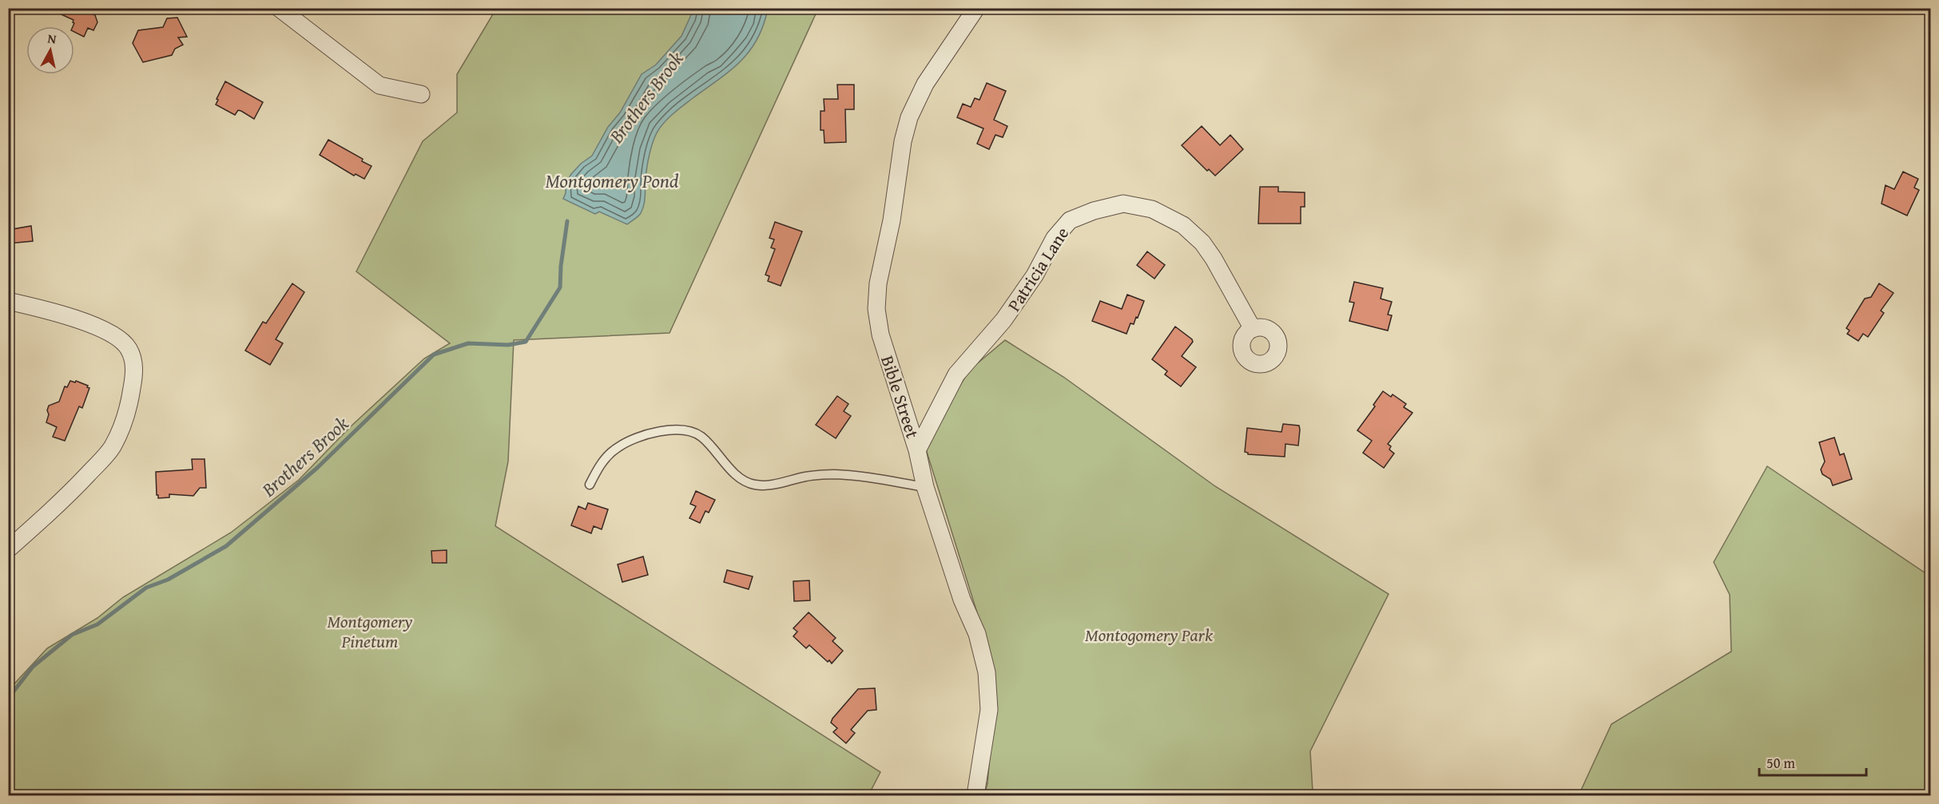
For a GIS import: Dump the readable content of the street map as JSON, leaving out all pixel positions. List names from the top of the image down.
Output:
{
  "streets": {
    "street": ["Patricia Lane", "Bible Street"]
  },
  "crossings": [
    ["Patricia Lane", "Bible Street"]
  ],
  "water": ["Brothers Brook", "Montgomery Pond"],
  "parks": ["Montgomery Pinetum", "Montogomery Park"],
  "scale_bar": "50 m",
  "north": "top"
}
